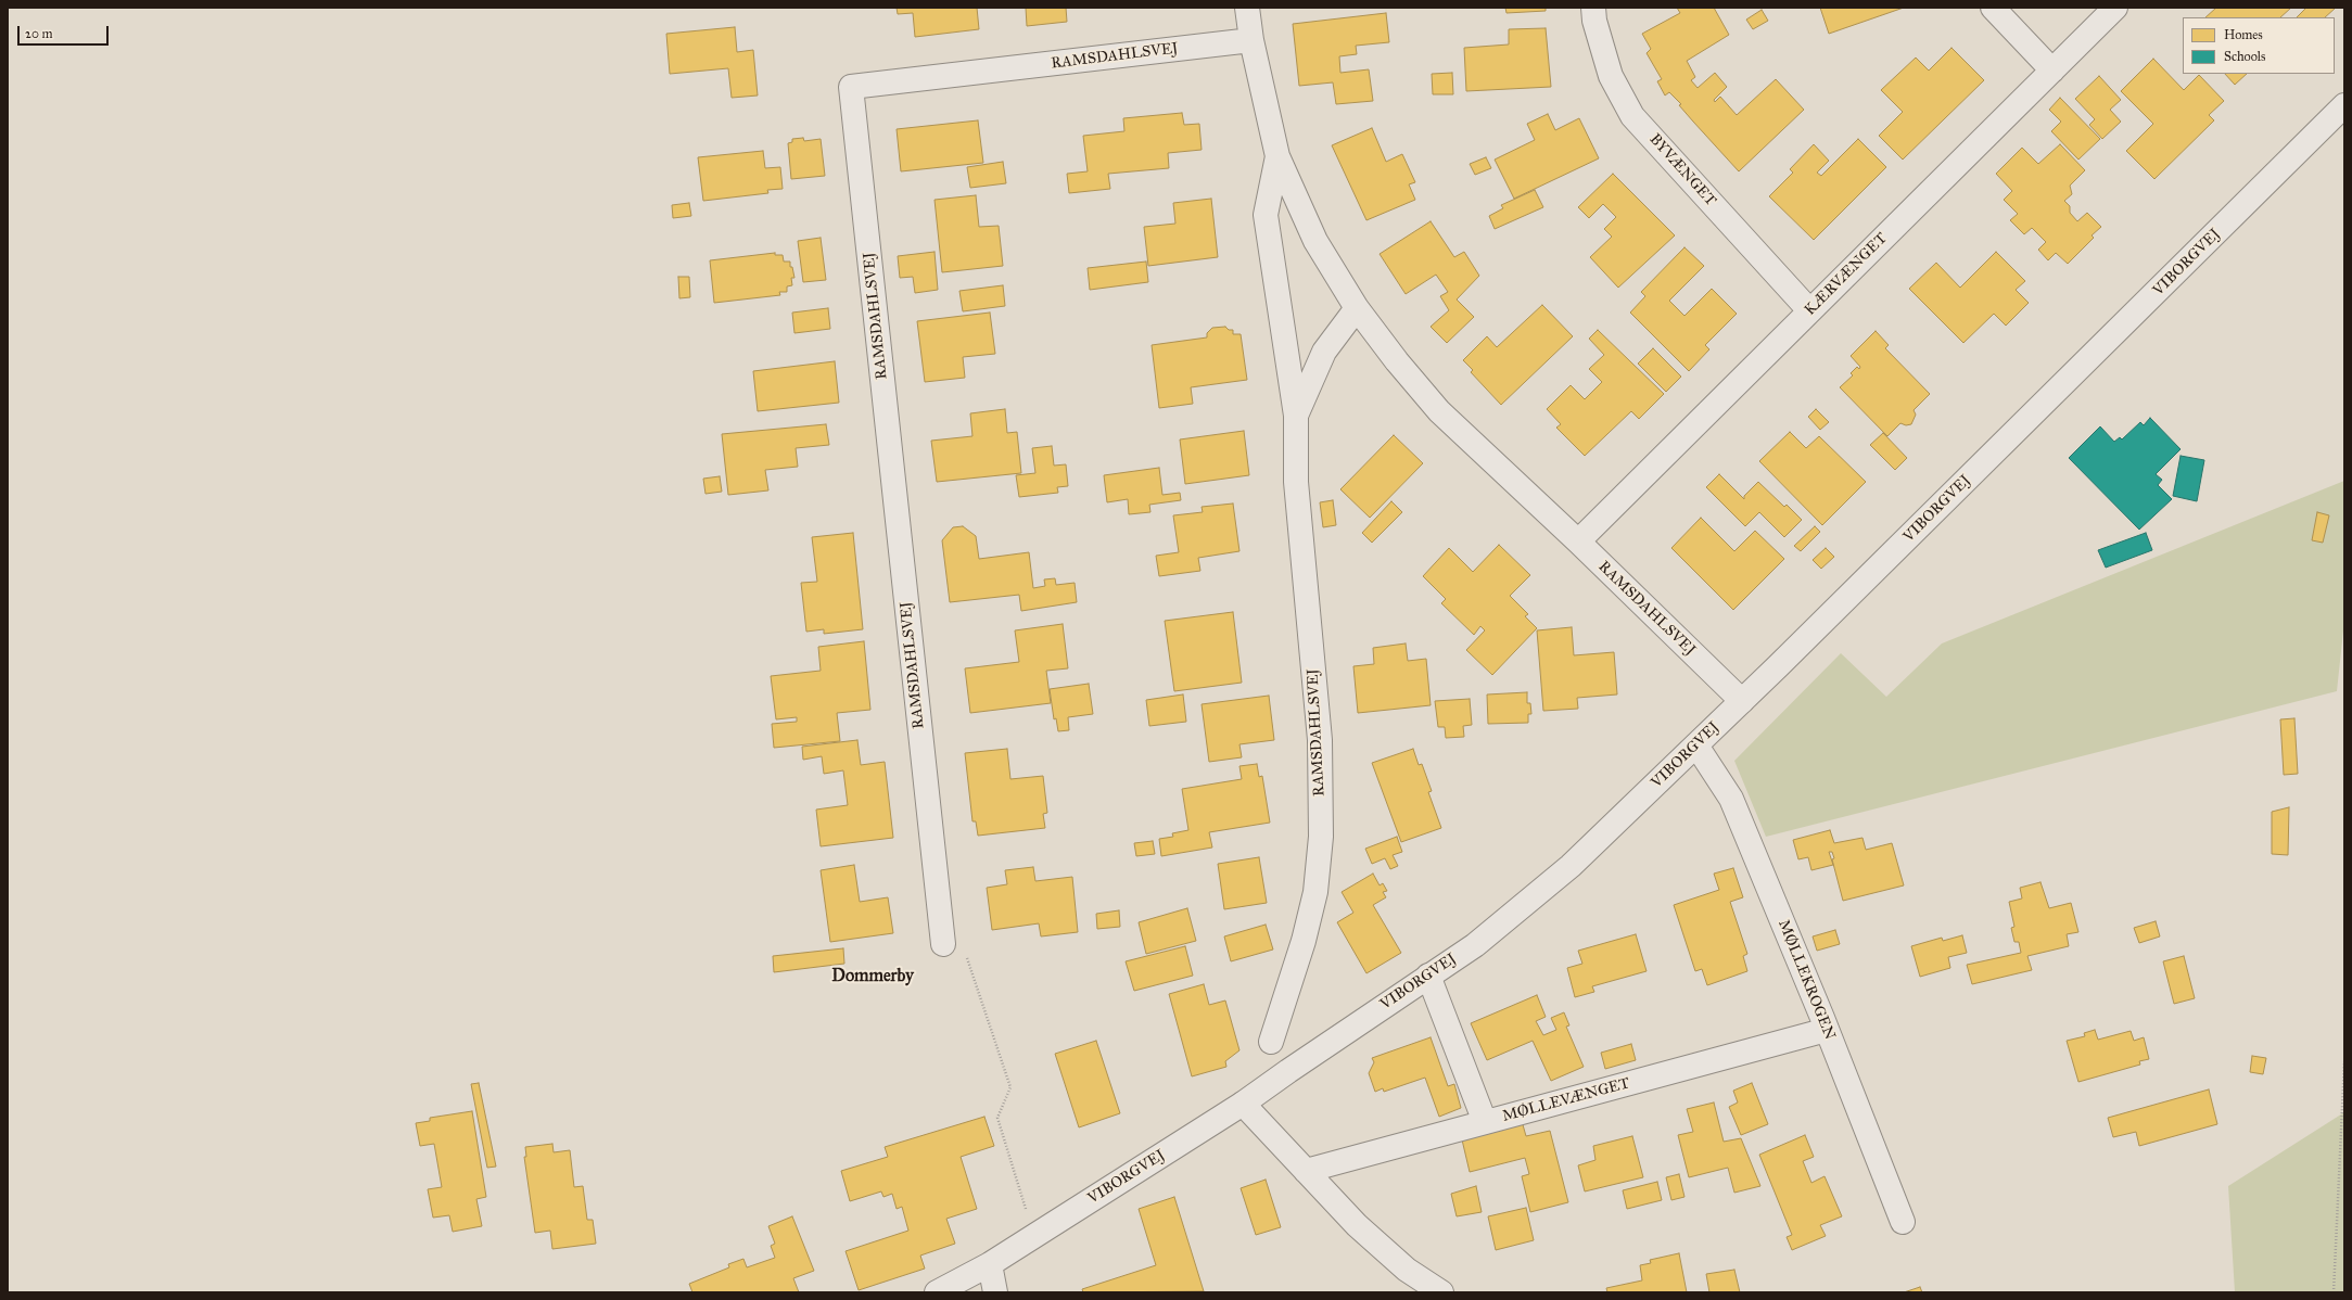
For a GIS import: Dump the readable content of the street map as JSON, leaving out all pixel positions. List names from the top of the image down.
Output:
{
  "streets": {
    "street": [
      "RAMSDAHLSVEJ",
      "BYVÆNGET",
      "VIBORGVEJ",
      "KÆRVÆNGET",
      "MØLLEKROGEN",
      "MØLLEVÆNGET"
    ]
  },
  "crossings": [
    ["RAMSDAHLSVEJ", "VIBORGVEJ"],
    ["RAMSDAHLSVEJ", "KÆRVÆNGET"],
    ["BYVÆNGET", "KÆRVÆNGET"],
    ["VIBORGVEJ", "MØLLEKROGEN"],
    ["MØLLEKROGEN", "MØLLEVÆNGET"]
  ],
  "districts": ["Dommerby"],
  "legend": ["Homes", "Schools"],
  "scale_bar": "20 m"
}
